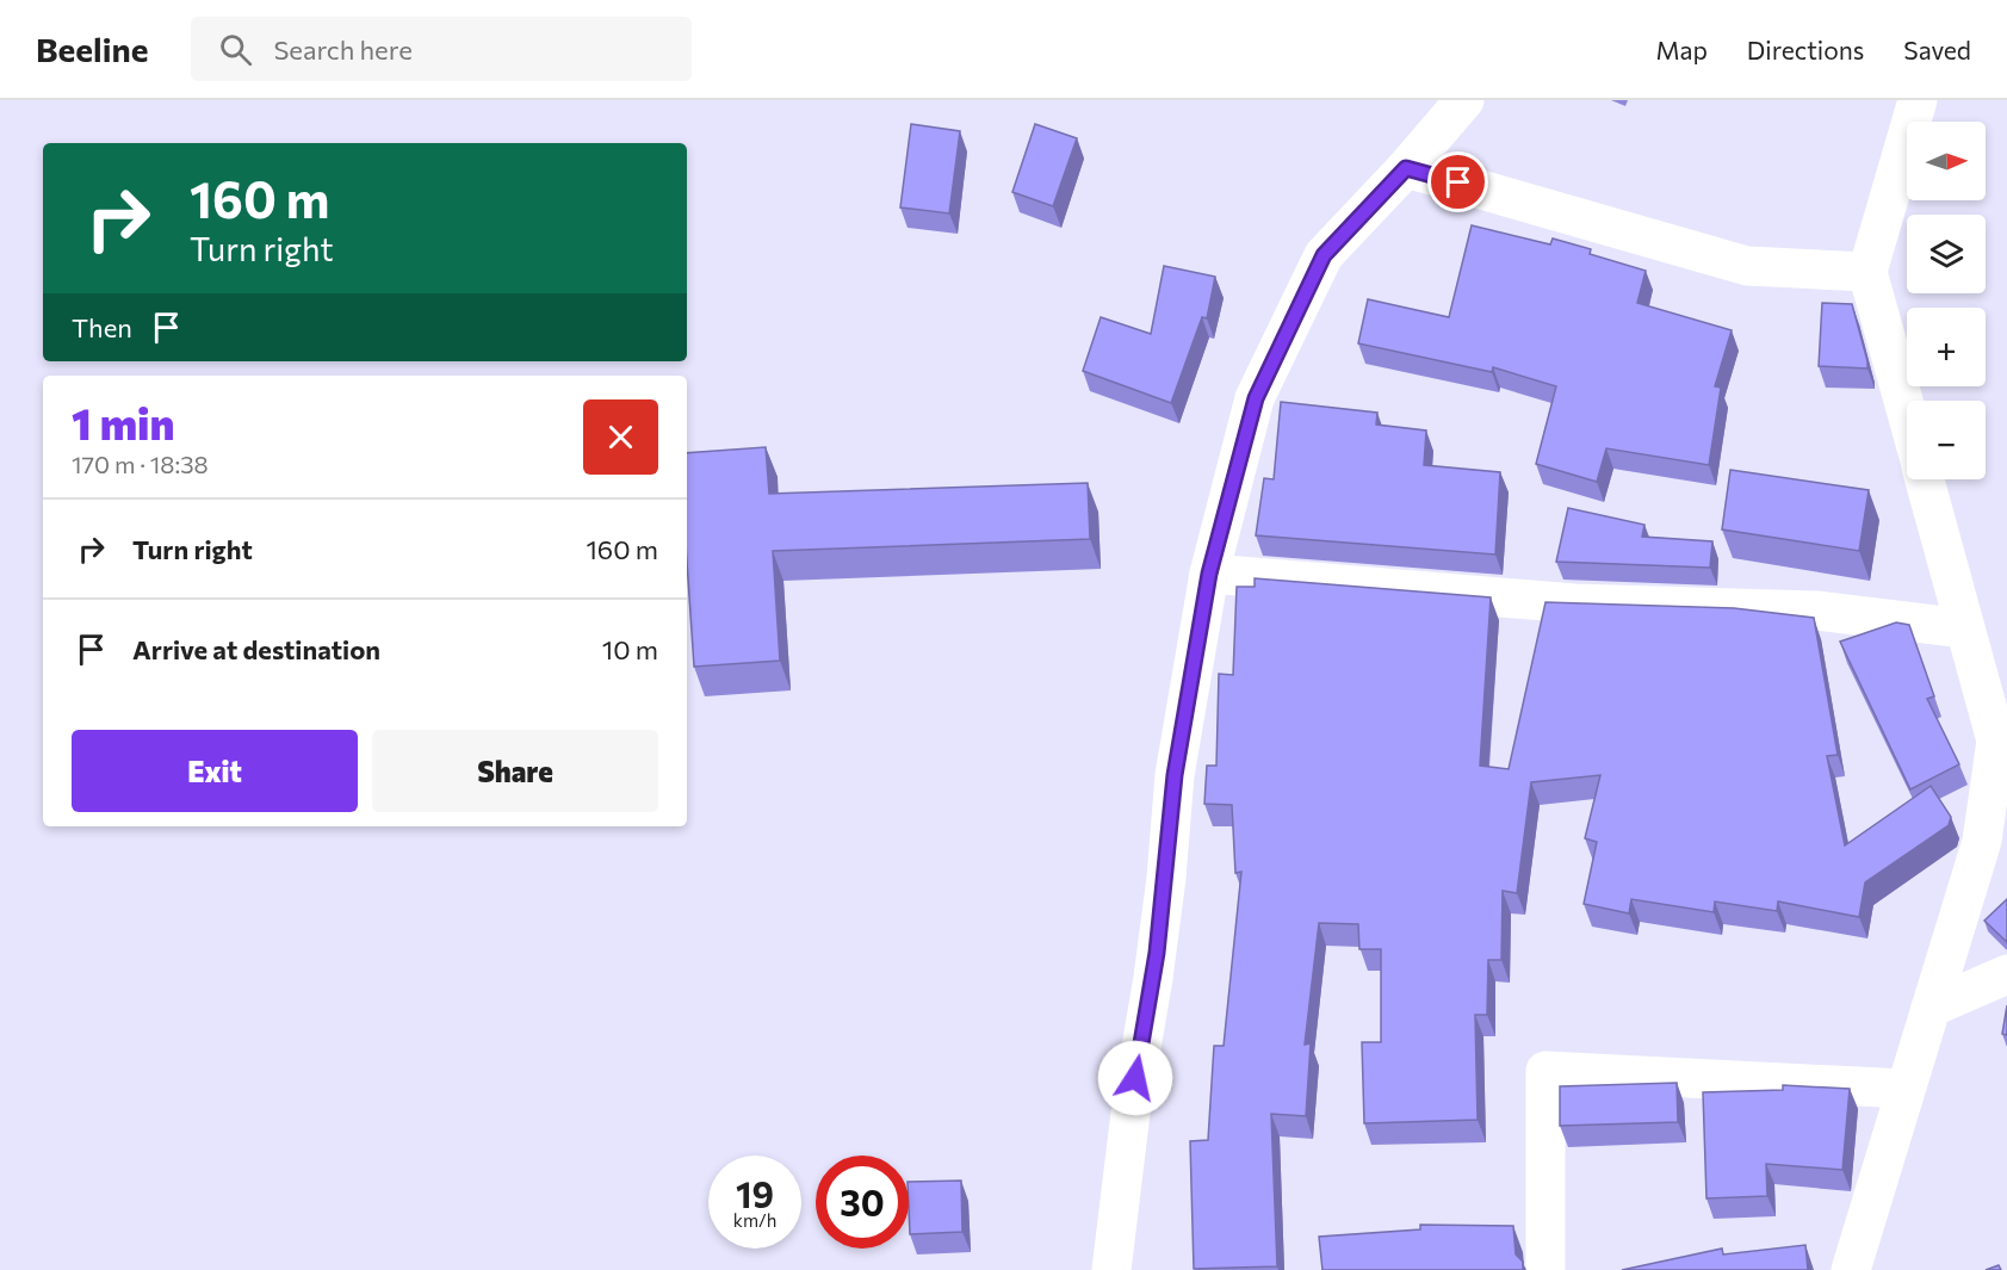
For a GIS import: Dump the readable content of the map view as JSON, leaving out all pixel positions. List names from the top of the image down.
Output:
{
  "north": "right",
  "page": {
    "header": "Beeline",
    "search": "Search here",
    "nav": ["Map", "Directions", "Saved"],
    "map_buttons": ["+", "−"],
    "turn": ["160 m", "Turn right"],
    "then": "Then",
    "heading": ["1 min", "170 m · 18:38"],
    "list": [
      {
        "name": "Turn right",
        "value": "160 m"
      },
      {
        "name": "Arrive at destination",
        "value": "10 m"
      }
    ],
    "buttons": ["Exit", "Share"],
    "speed": "19 km/h",
    "limit": "30"
  }
}
